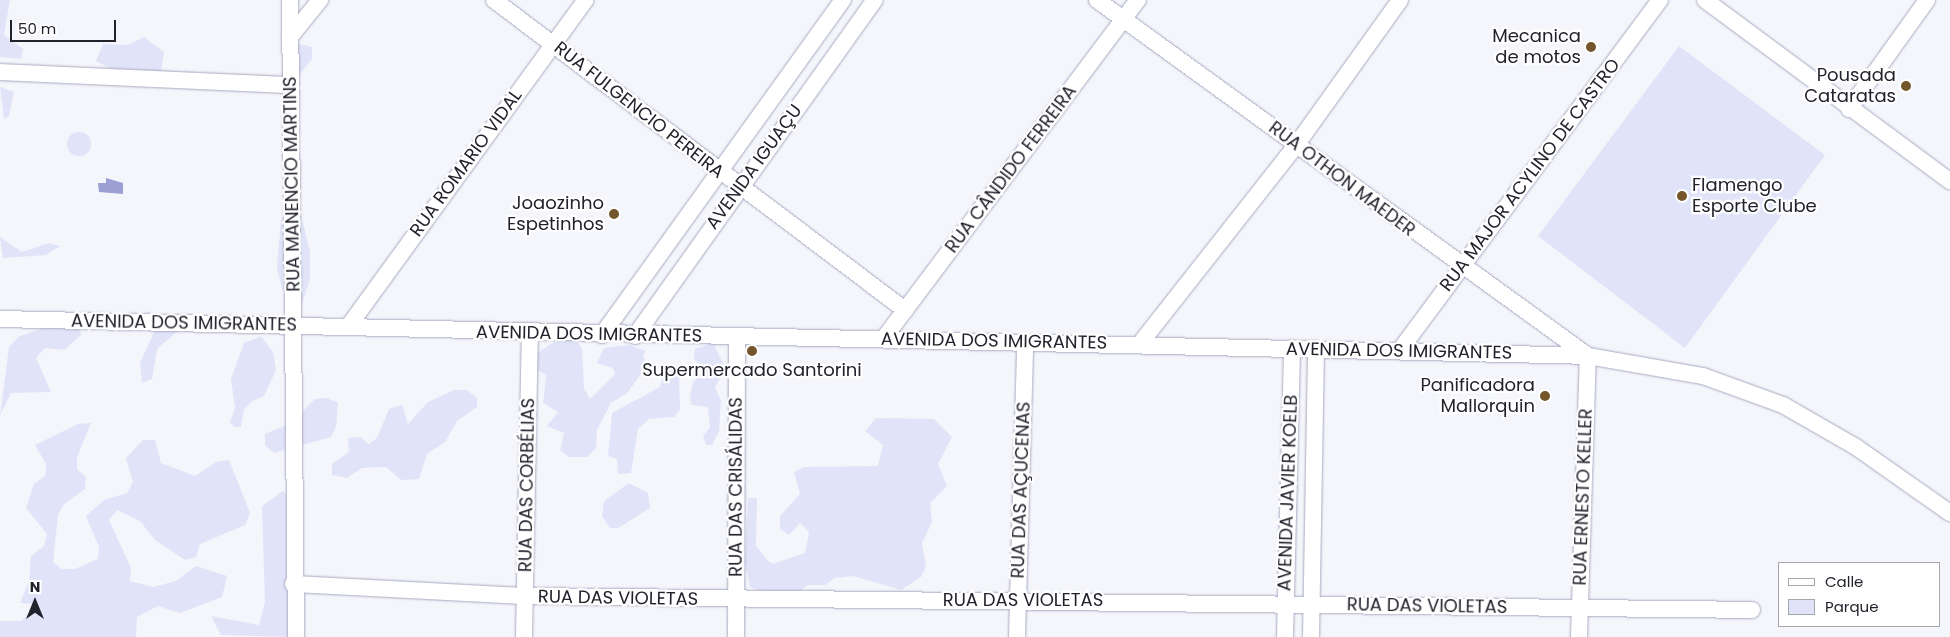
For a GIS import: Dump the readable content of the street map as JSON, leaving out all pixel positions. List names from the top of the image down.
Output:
{
  "streets": {
    "street": [
      "RUA FULGENCIO PEREIRA",
      "RUA ROMARIO VIDAL",
      "AVENIDA IGUAÇU",
      "RUA CÂNDIDO FERREIRA",
      "RUA MAJOR ACYLINO DE CASTRO",
      "RUA OTHON MAEDER",
      "RUA MANENCIO MARTINS",
      "AVENIDA DOS IMIGRANTES",
      "RUA DAS CORBÉLIAS",
      "RUA DAS CRISÁLIDAS",
      "RUA DAS AÇUCENAS",
      "AVENIDA JAVIER KOELB",
      "RUA ERNESTO KELLER",
      "RUA DAS VIOLETAS"
    ]
  },
  "crossings": [
    ["RUA FULGENCIO PEREIRA", "RUA ROMARIO VIDAL"],
    ["RUA FULGENCIO PEREIRA", "AVENIDA IGUAÇU"],
    ["RUA FULGENCIO PEREIRA", "RUA CÂNDIDO FERREIRA"],
    ["RUA ROMARIO VIDAL", "AVENIDA DOS IMIGRANTES"],
    ["AVENIDA IGUAÇU", "AVENIDA DOS IMIGRANTES"],
    ["RUA CÂNDIDO FERREIRA", "RUA OTHON MAEDER"],
    ["RUA CÂNDIDO FERREIRA", "AVENIDA DOS IMIGRANTES"],
    ["RUA MAJOR ACYLINO DE CASTRO", "RUA OTHON MAEDER"],
    ["RUA MAJOR ACYLINO DE CASTRO", "AVENIDA DOS IMIGRANTES"],
    ["RUA OTHON MAEDER", "AVENIDA DOS IMIGRANTES"],
    ["RUA OTHON MAEDER", "RUA ERNESTO KELLER"],
    ["RUA MANENCIO MARTINS", "AVENIDA DOS IMIGRANTES"],
    ["RUA MANENCIO MARTINS", "RUA DAS VIOLETAS"],
    ["AVENIDA DOS IMIGRANTES", "RUA DAS CORBÉLIAS"],
    ["AVENIDA DOS IMIGRANTES", "RUA DAS CRISÁLIDAS"],
    ["AVENIDA DOS IMIGRANTES", "RUA DAS AÇUCENAS"],
    ["AVENIDA DOS IMIGRANTES", "AVENIDA JAVIER KOELB"],
    ["AVENIDA DOS IMIGRANTES", "RUA ERNESTO KELLER"],
    ["RUA DAS CORBÉLIAS", "RUA DAS VIOLETAS"],
    ["RUA DAS CRISÁLIDAS", "RUA DAS VIOLETAS"],
    ["RUA DAS AÇUCENAS", "RUA DAS VIOLETAS"],
    ["AVENIDA JAVIER KOELB", "RUA DAS VIOLETAS"],
    ["RUA ERNESTO KELLER", "RUA DAS VIOLETAS"]
  ],
  "places": [
    "Mecanica de motos",
    "Pousada Cataratas",
    "Flamengo Esporte Clube",
    "Joaozinho Espetinhos",
    "Supermercado Santorini",
    "Panificadora Mallorquin"
  ],
  "legend": ["Calle", "Parque"],
  "scale_bar": "50 m",
  "north": "top"
}
